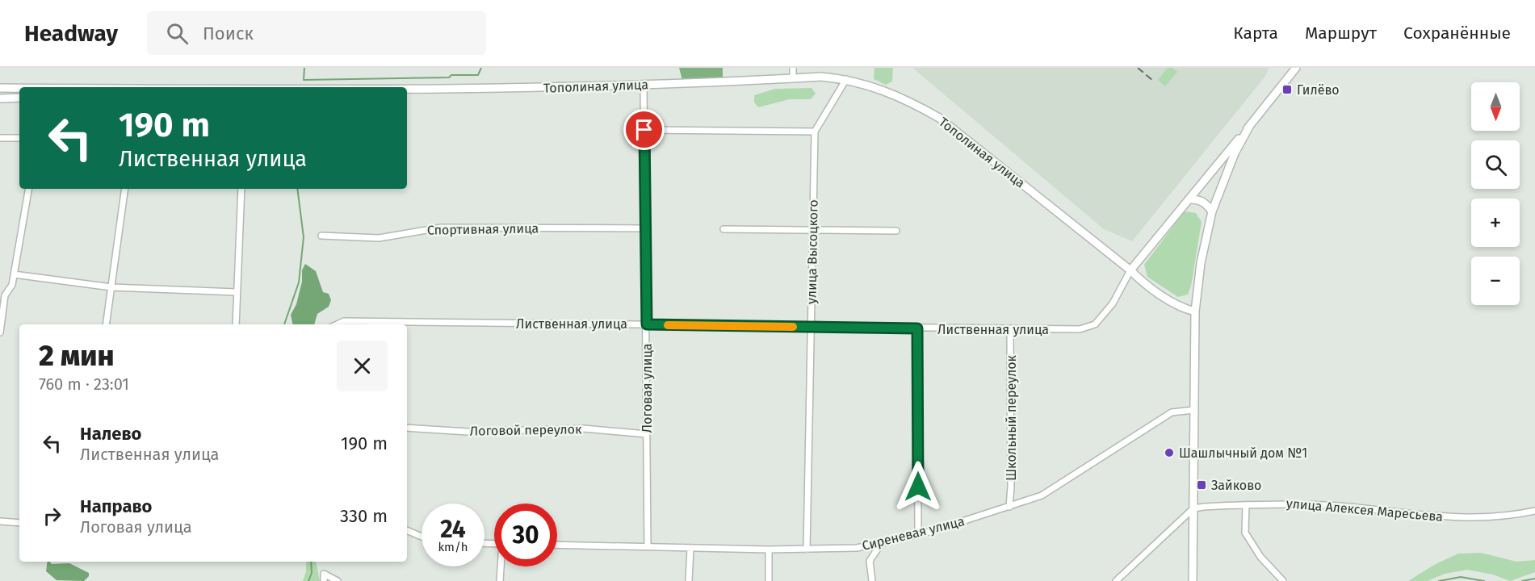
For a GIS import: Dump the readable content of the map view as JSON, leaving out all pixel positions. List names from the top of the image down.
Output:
{
  "streets": {
    "main road": ["Тополиная улица"],
    "street": [
      "Спортивная улица",
      "улица Высоцкого",
      "Лиственная улица",
      "Логовая улица",
      "Школьный переулок",
      "Логовой переулок",
      "улица Алексея Маресьева",
      "Сиреневая улица"
    ]
  },
  "crossings": [
    ["Тополиная улица", "Лиственная улица"],
    ["Тополиная улица", "Логовая улица"],
    ["Спортивная улица", "Логовая улица"],
    ["улица Высоцкого", "Лиственная улица"],
    ["улица Высоцкого", "Сиреневая улица"],
    ["Лиственная улица", "Логовая улица"],
    ["Лиственная улица", "Школьный переулок"],
    ["Логовая улица", "Логовой переулок"],
    ["Логовая улица", "Сиреневая улица"],
    ["Школьный переулок", "Сиреневая улица"]
  ],
  "places": {
    "transit": ["Гилёво", "Зайково"],
    "other": ["Шашлычный дом №1"]
  },
  "north": "bottom",
  "page": {
    "header": "Headway",
    "search": "Поиск",
    "nav": ["Карта", "Маршрут", "Сохранённые"],
    "map_buttons": ["+", "−"],
    "turn": ["190 m", "Лиственная улица"],
    "heading": ["2 мин", "760 m · 23:01"],
    "list": [
      {
        "name": "Налево",
        "note": "Лиственная улица",
        "value": "190 m"
      },
      {
        "name": "Направо",
        "note": "Логовая улица",
        "value": "330 m"
      }
    ],
    "speed": "24 km/h",
    "limit": "30"
  }
}
